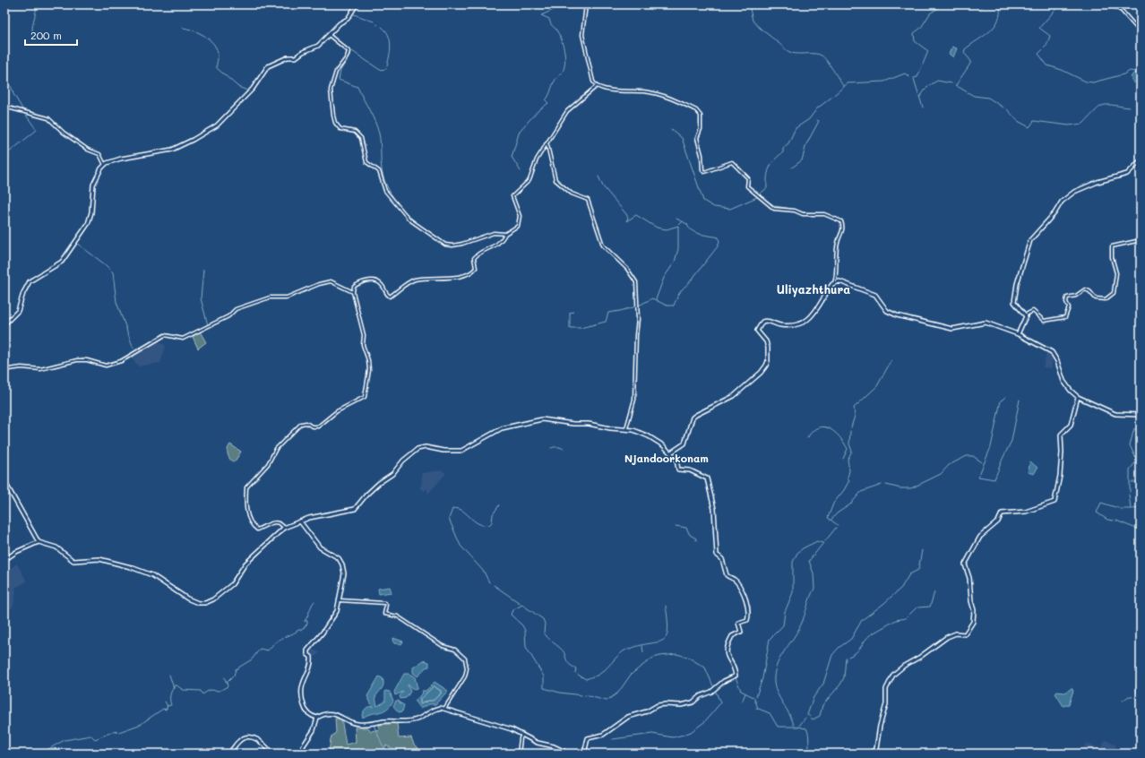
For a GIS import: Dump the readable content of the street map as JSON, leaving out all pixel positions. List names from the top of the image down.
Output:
{
  "districts": ["Uliyazhthura", "Njandoorkonam"],
  "scale_bar": "200 m"
}
